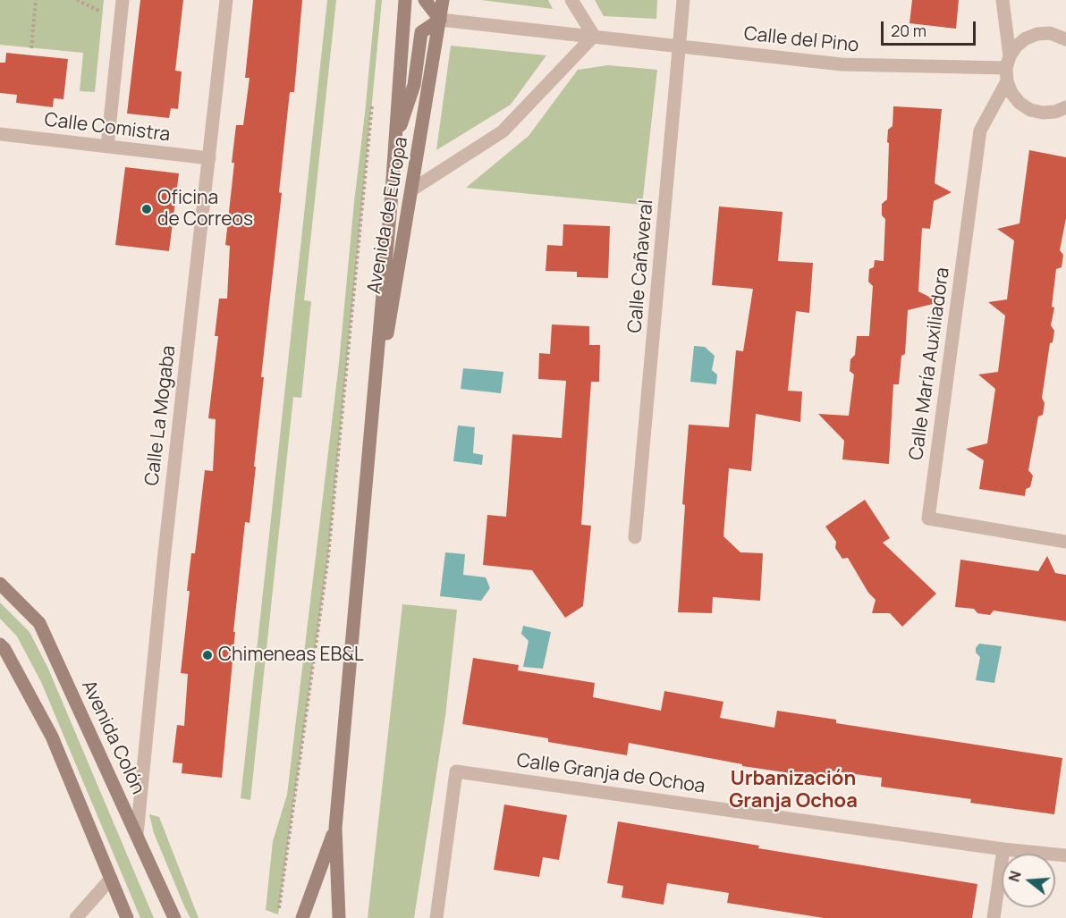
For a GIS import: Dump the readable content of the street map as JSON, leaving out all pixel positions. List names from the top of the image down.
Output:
{
  "streets": {
    "main road": ["Avenida de Europa", "Avenida Colón"],
    "street": [
      "Calle del Pino",
      "Calle Comistra",
      "Calle Cañaveral",
      "Calle María Auxiliadora",
      "Calle La Mogaba",
      "Calle Granja de Ochoa"
    ]
  },
  "crossings": [
    ["Calle del Pino", "Avenida de Europa"],
    ["Calle del Pino", "Calle Cañaveral"],
    ["Calle del Pino", "Calle María Auxiliadora"],
    ["Calle Comistra", "Calle La Mogaba"],
    ["Calle La Mogaba", "Avenida Colón"]
  ],
  "districts": ["Urbanización Granja Ochoa"],
  "places": ["Oficina de Correos", "Chimeneas EB&L"],
  "scale_bar": "20 m",
  "north": "left"
}
